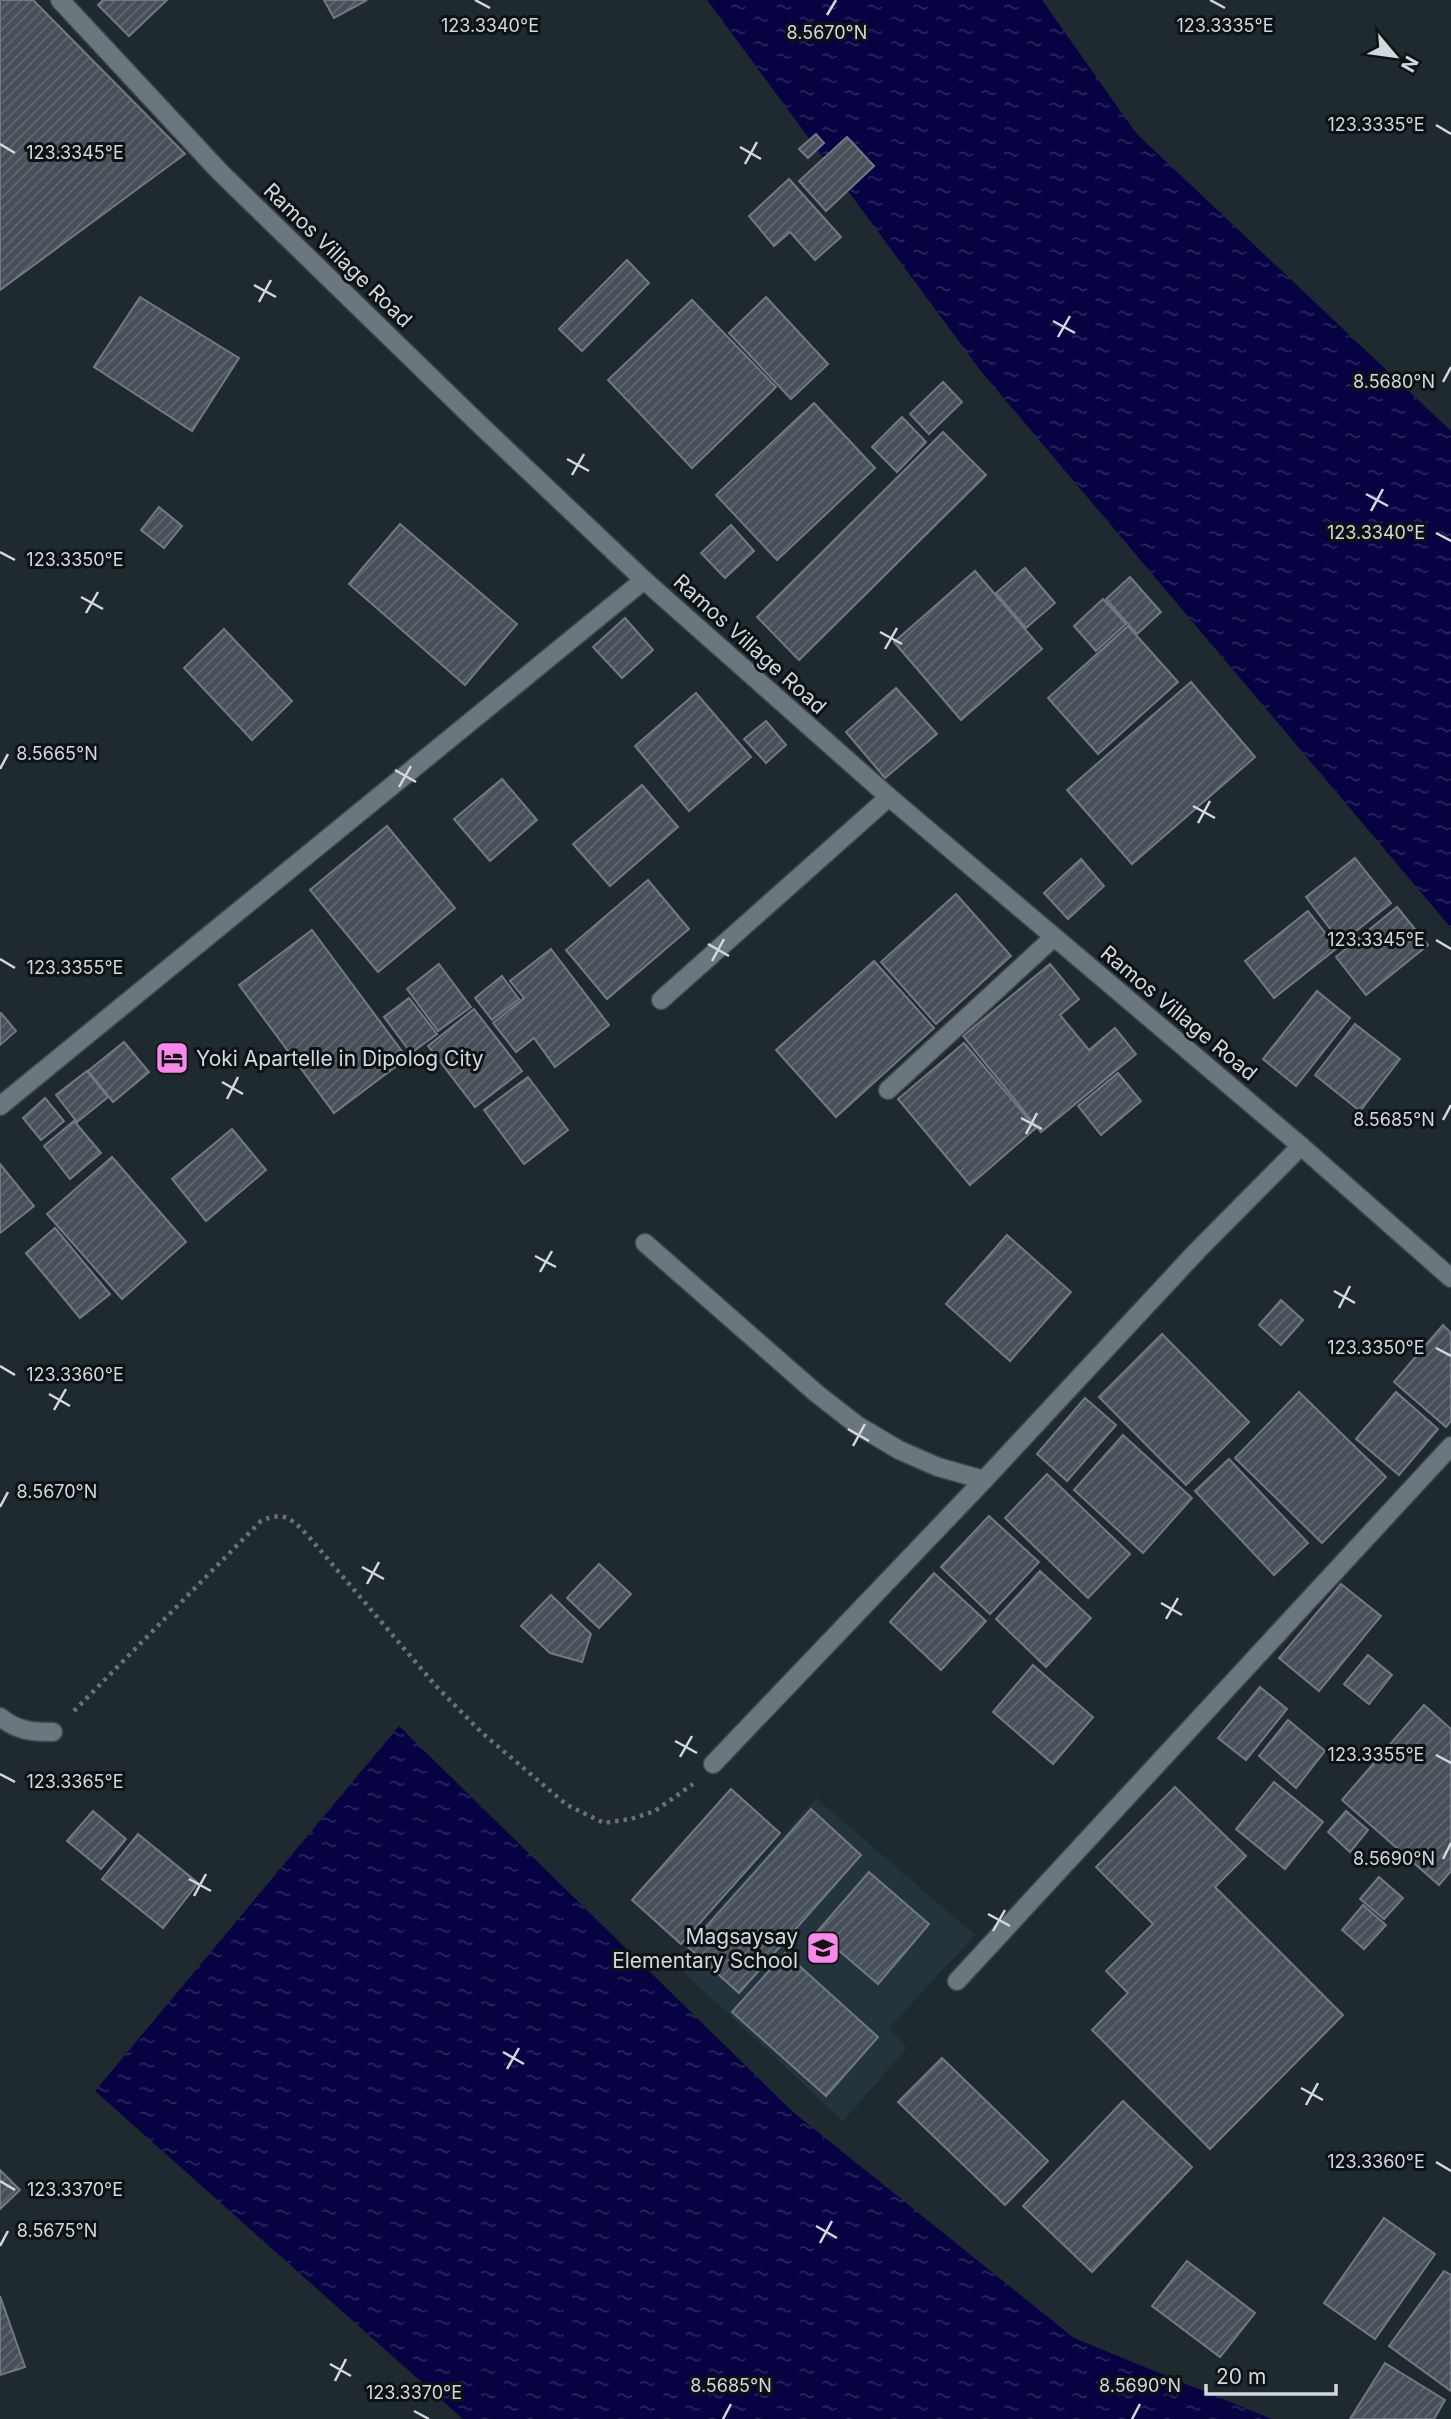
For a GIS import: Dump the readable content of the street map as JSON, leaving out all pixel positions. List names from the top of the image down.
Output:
{
  "streets": {
    "street": ["Ramos Village Road"]
  },
  "places": {
    "hotel": ["Yoki Apartelle in Dipolog City"],
    "school or university": ["Magsaysay Elementary School"]
  },
  "scale_bar": "20 m",
  "north": "bottom right",
  "coordinates": [
    "123.3340°E",
    "123.3335°E",
    "8.5670°N",
    "123.3345°E",
    "8.5680°N",
    "123.3350°E",
    "8.5665°N",
    "123.3355°E",
    "8.5685°N",
    "123.3360°E",
    "123.3365°E",
    "8.5690°N",
    "123.3370°E",
    "8.5675°N"
  ]
}
